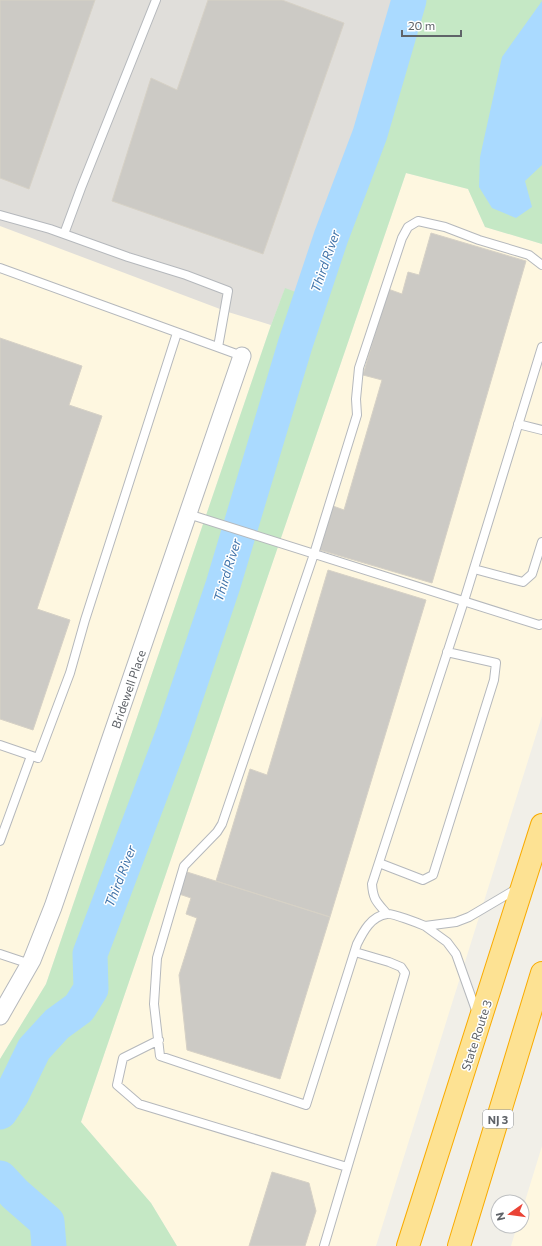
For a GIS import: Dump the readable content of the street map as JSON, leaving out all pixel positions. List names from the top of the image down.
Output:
{
  "streets": {
    "highway": ["State Route 3", "NJ 3"],
    "street": ["Bridewell Place"]
  },
  "water": ["Third River"],
  "scale_bar": "20 m",
  "north": "left"
}
